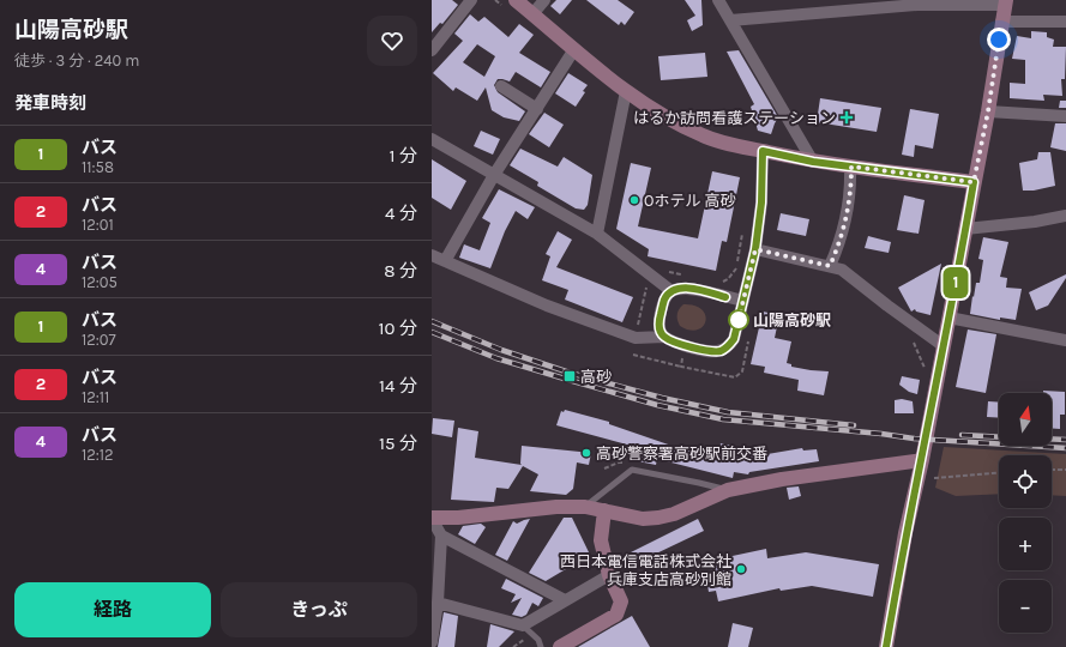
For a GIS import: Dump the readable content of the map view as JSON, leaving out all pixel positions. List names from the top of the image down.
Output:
{
  "places": {
    "health": ["はるか訪問看護ステーション"],
    "other": [
      "Oホテル 高砂",
      "山陽高砂駅",
      "高砂警察署高砂駅前交番",
      "西日本電信電話株式会社 兵庫支店高砂別館"
    ],
    "transit": ["高砂"]
  },
  "lines": ["bus line 1"],
  "north": "top",
  "page": {
    "heading": [
      ["山陽高砂駅", "徒歩 · 3 分 · 240 m"],
      "発車時刻"
    ],
    "on_map": "1",
    "list": [
      {
        "mark": "1",
        "name": "バス",
        "note": "11:58",
        "value": "1 分"
      },
      {
        "mark": "2",
        "name": "バス",
        "note": "12:01",
        "value": "4 分"
      },
      {
        "mark": "4",
        "name": "バス",
        "note": "12:05",
        "value": "8 分"
      },
      {
        "mark": "1",
        "name": "バス",
        "note": "12:07",
        "value": "10 分"
      },
      {
        "mark": "2",
        "name": "バス",
        "note": "12:11",
        "value": "14 分"
      },
      {
        "mark": "4",
        "name": "バス",
        "note": "12:12",
        "value": "15 分"
      }
    ],
    "map_buttons": ["+", "−"],
    "buttons": ["経路", "きっぷ"]
  }
}
